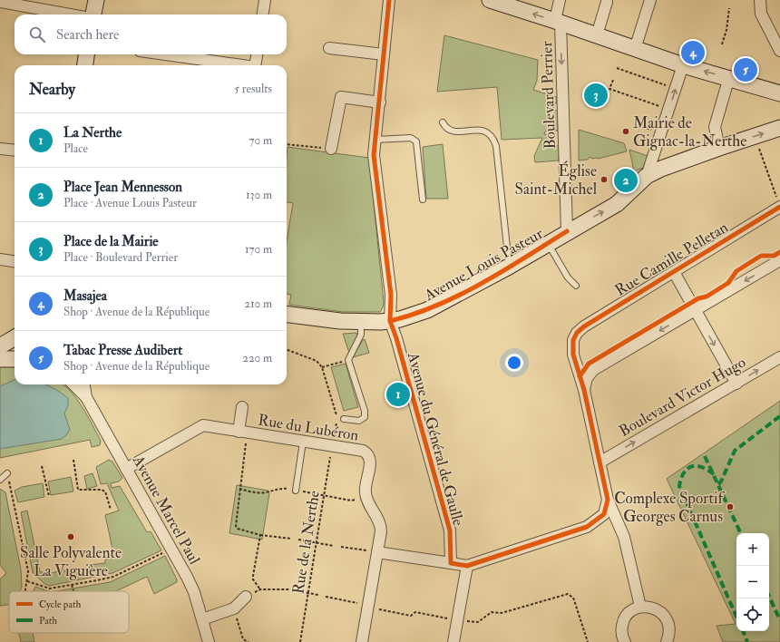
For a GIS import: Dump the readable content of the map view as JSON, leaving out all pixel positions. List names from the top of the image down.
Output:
{
  "streets": {
    "street": [
      "Boulevard Perrier",
      "Rue Camille Pelletan",
      "Avenue Louis Pasteur",
      "Boulevard Victor Hugo",
      "Rue du Lubéron",
      "Avenue du Général de Gaulle",
      "Avenue Marcel Paul"
    ],
    "path": ["Rue de la Nerthe"]
  },
  "crossings": [
    ["Boulevard Perrier", "Avenue Louis Pasteur"],
    ["Avenue Louis Pasteur", "Avenue du Général de Gaulle"],
    ["Rue du Lubéron", "Avenue Marcel Paul"],
    ["Rue du Lubéron", "Rue de la Nerthe"]
  ],
  "places": [
    "Mairie de Gignac-la-Nerthe",
    "Église Saint-Michel",
    "Complexe Sportif Georges Carnus",
    "Salle Polyvalente La Viguière"
  ],
  "legend": ["Cycle path", "Path"],
  "page": {
    "search": "Search here",
    "pins": [
      "4",
      "5",
      "3",
      "2",
      "1"
    ],
    "heading": ["Nearby", "5 results"],
    "list": [
      {
        "mark": "1",
        "name": "La Nerthe",
        "note": "Place",
        "value": "70 m"
      },
      {
        "mark": "2",
        "name": "Place Jean Mennesson",
        "note": "Place · Avenue Louis Pasteur",
        "value": "130 m"
      },
      {
        "mark": "3",
        "name": "Place de la Mairie",
        "note": "Place · Boulevard Perrier",
        "value": "170 m"
      },
      {
        "mark": "4",
        "name": "Masajea",
        "note": "Shop · Avenue de la République",
        "value": "210 m"
      },
      {
        "mark": "5",
        "name": "Tabac Presse Audibert",
        "note": "Shop · Avenue de la République",
        "value": "220 m"
      }
    ],
    "map_buttons": ["+", "−"]
  }
}
